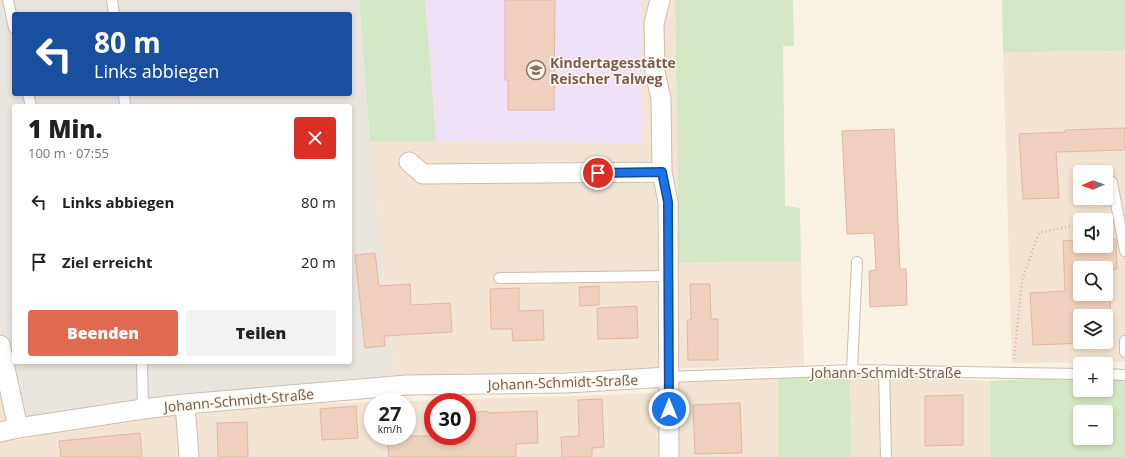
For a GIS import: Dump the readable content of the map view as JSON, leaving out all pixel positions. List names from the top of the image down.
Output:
{
  "streets": {
    "street": ["Johann-Schmidt-Straße"]
  },
  "places": {
    "school or university": ["Kindertagesstätte Reischer Talweg"]
  },
  "north": "left",
  "page": {
    "turn": ["80 m", "Links abbiegen"],
    "heading": ["1 Min.", "100 m · 07:55"],
    "map_buttons": ["+", "−"],
    "list": [
      {
        "name": "Links abbiegen",
        "value": "80 m"
      },
      {
        "name": "Ziel erreicht",
        "value": "20 m"
      }
    ],
    "buttons": ["Beenden", "Teilen"],
    "speed": "27 km/h",
    "limit": "30"
  }
}
